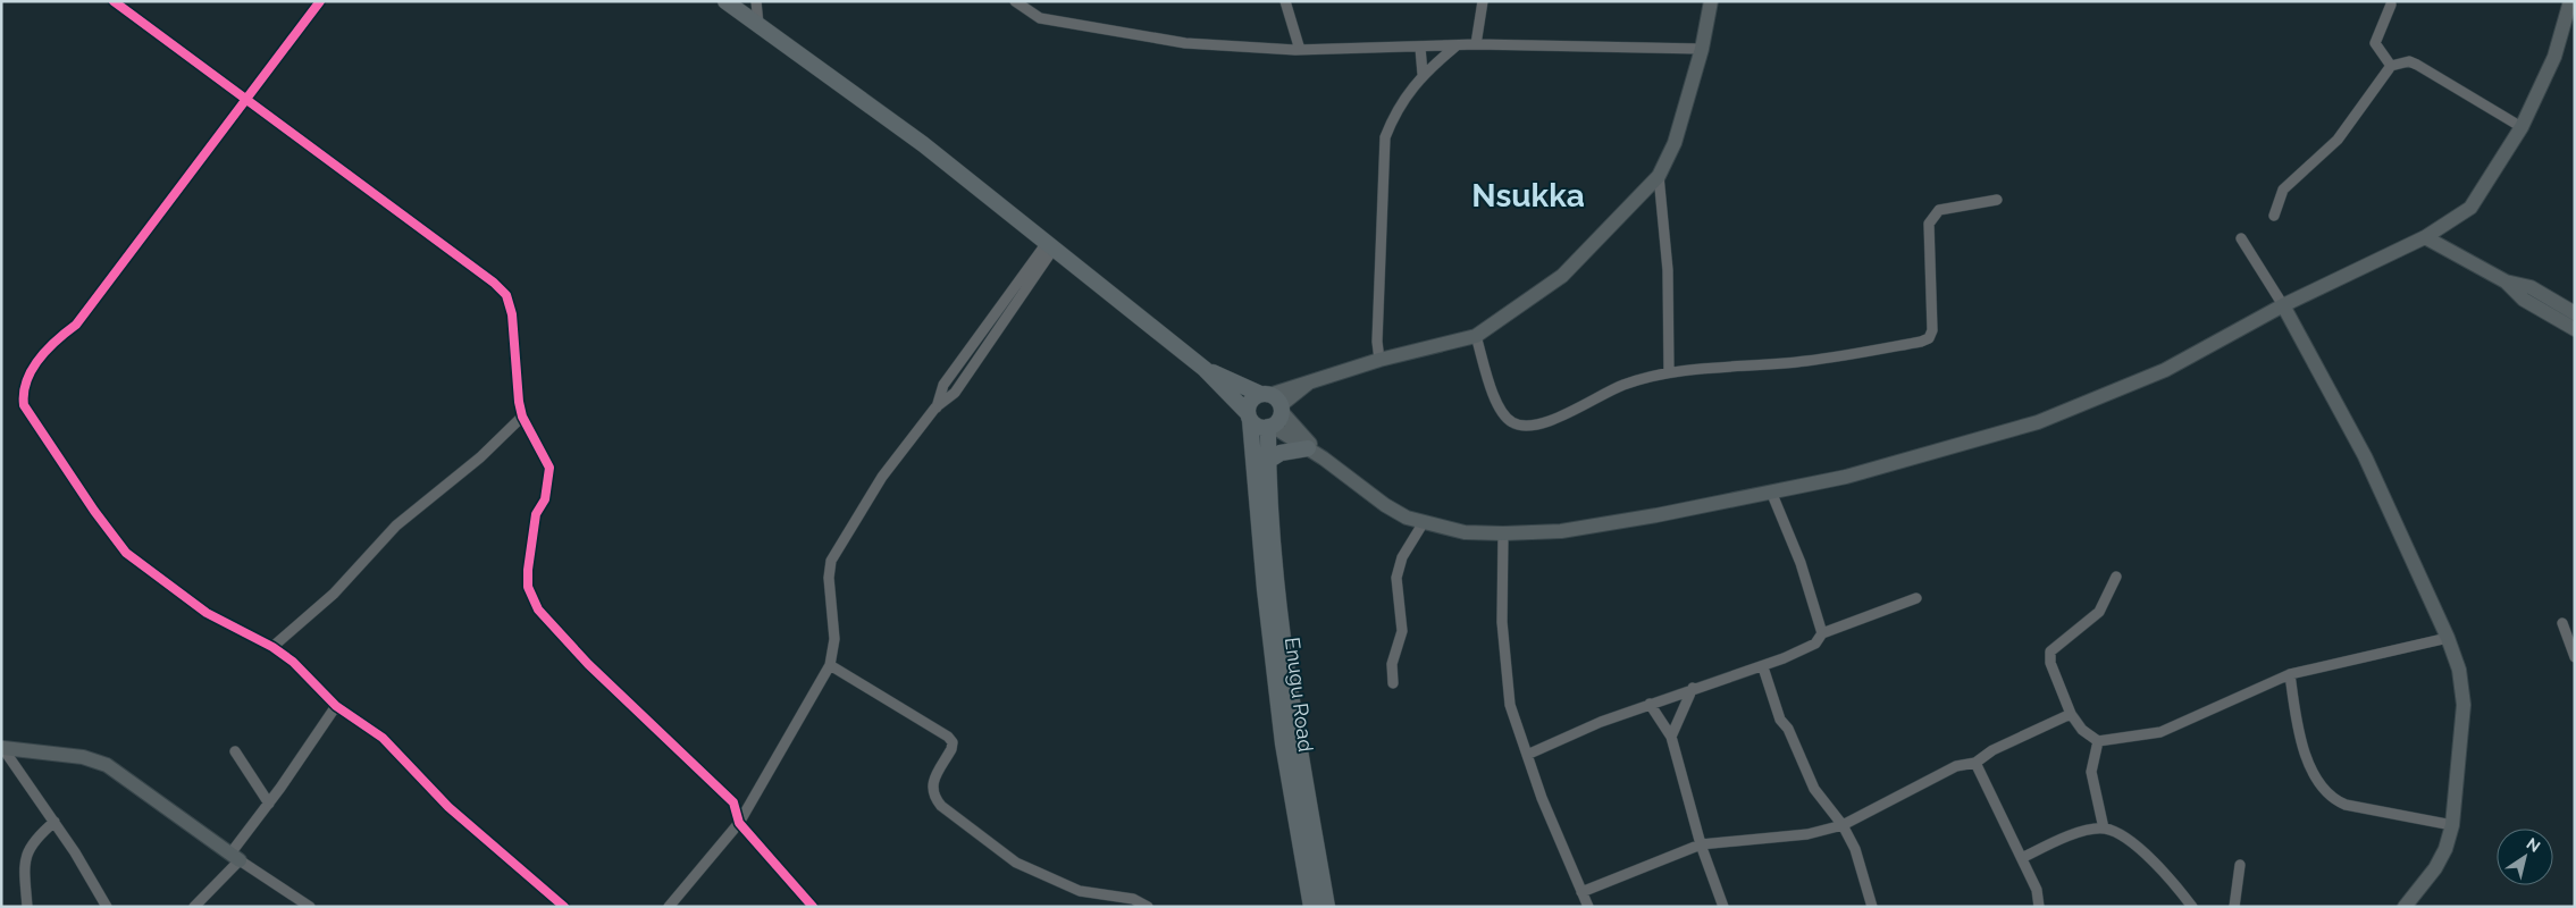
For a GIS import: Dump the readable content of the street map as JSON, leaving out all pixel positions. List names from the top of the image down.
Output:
{
  "streets": {
    "main road": ["Enugu Road"]
  },
  "districts": ["Nsukka"],
  "north": "top right"
}
